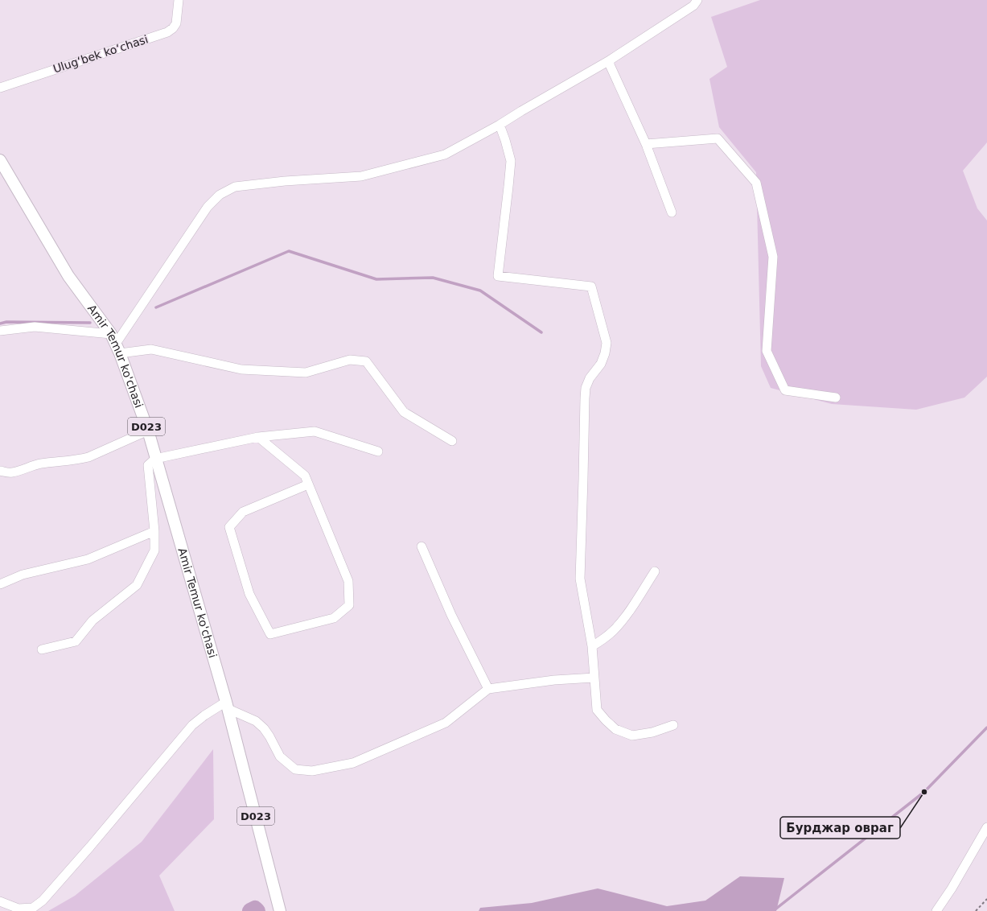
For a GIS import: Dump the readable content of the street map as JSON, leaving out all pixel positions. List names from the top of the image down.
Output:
{
  "streets": {
    "main road": ["Amir Temur ko'chasi", "D023"],
    "street": ["Ulugʻbek koʻchasi"]
  },
  "places": ["Бурджар овраг"]
}
